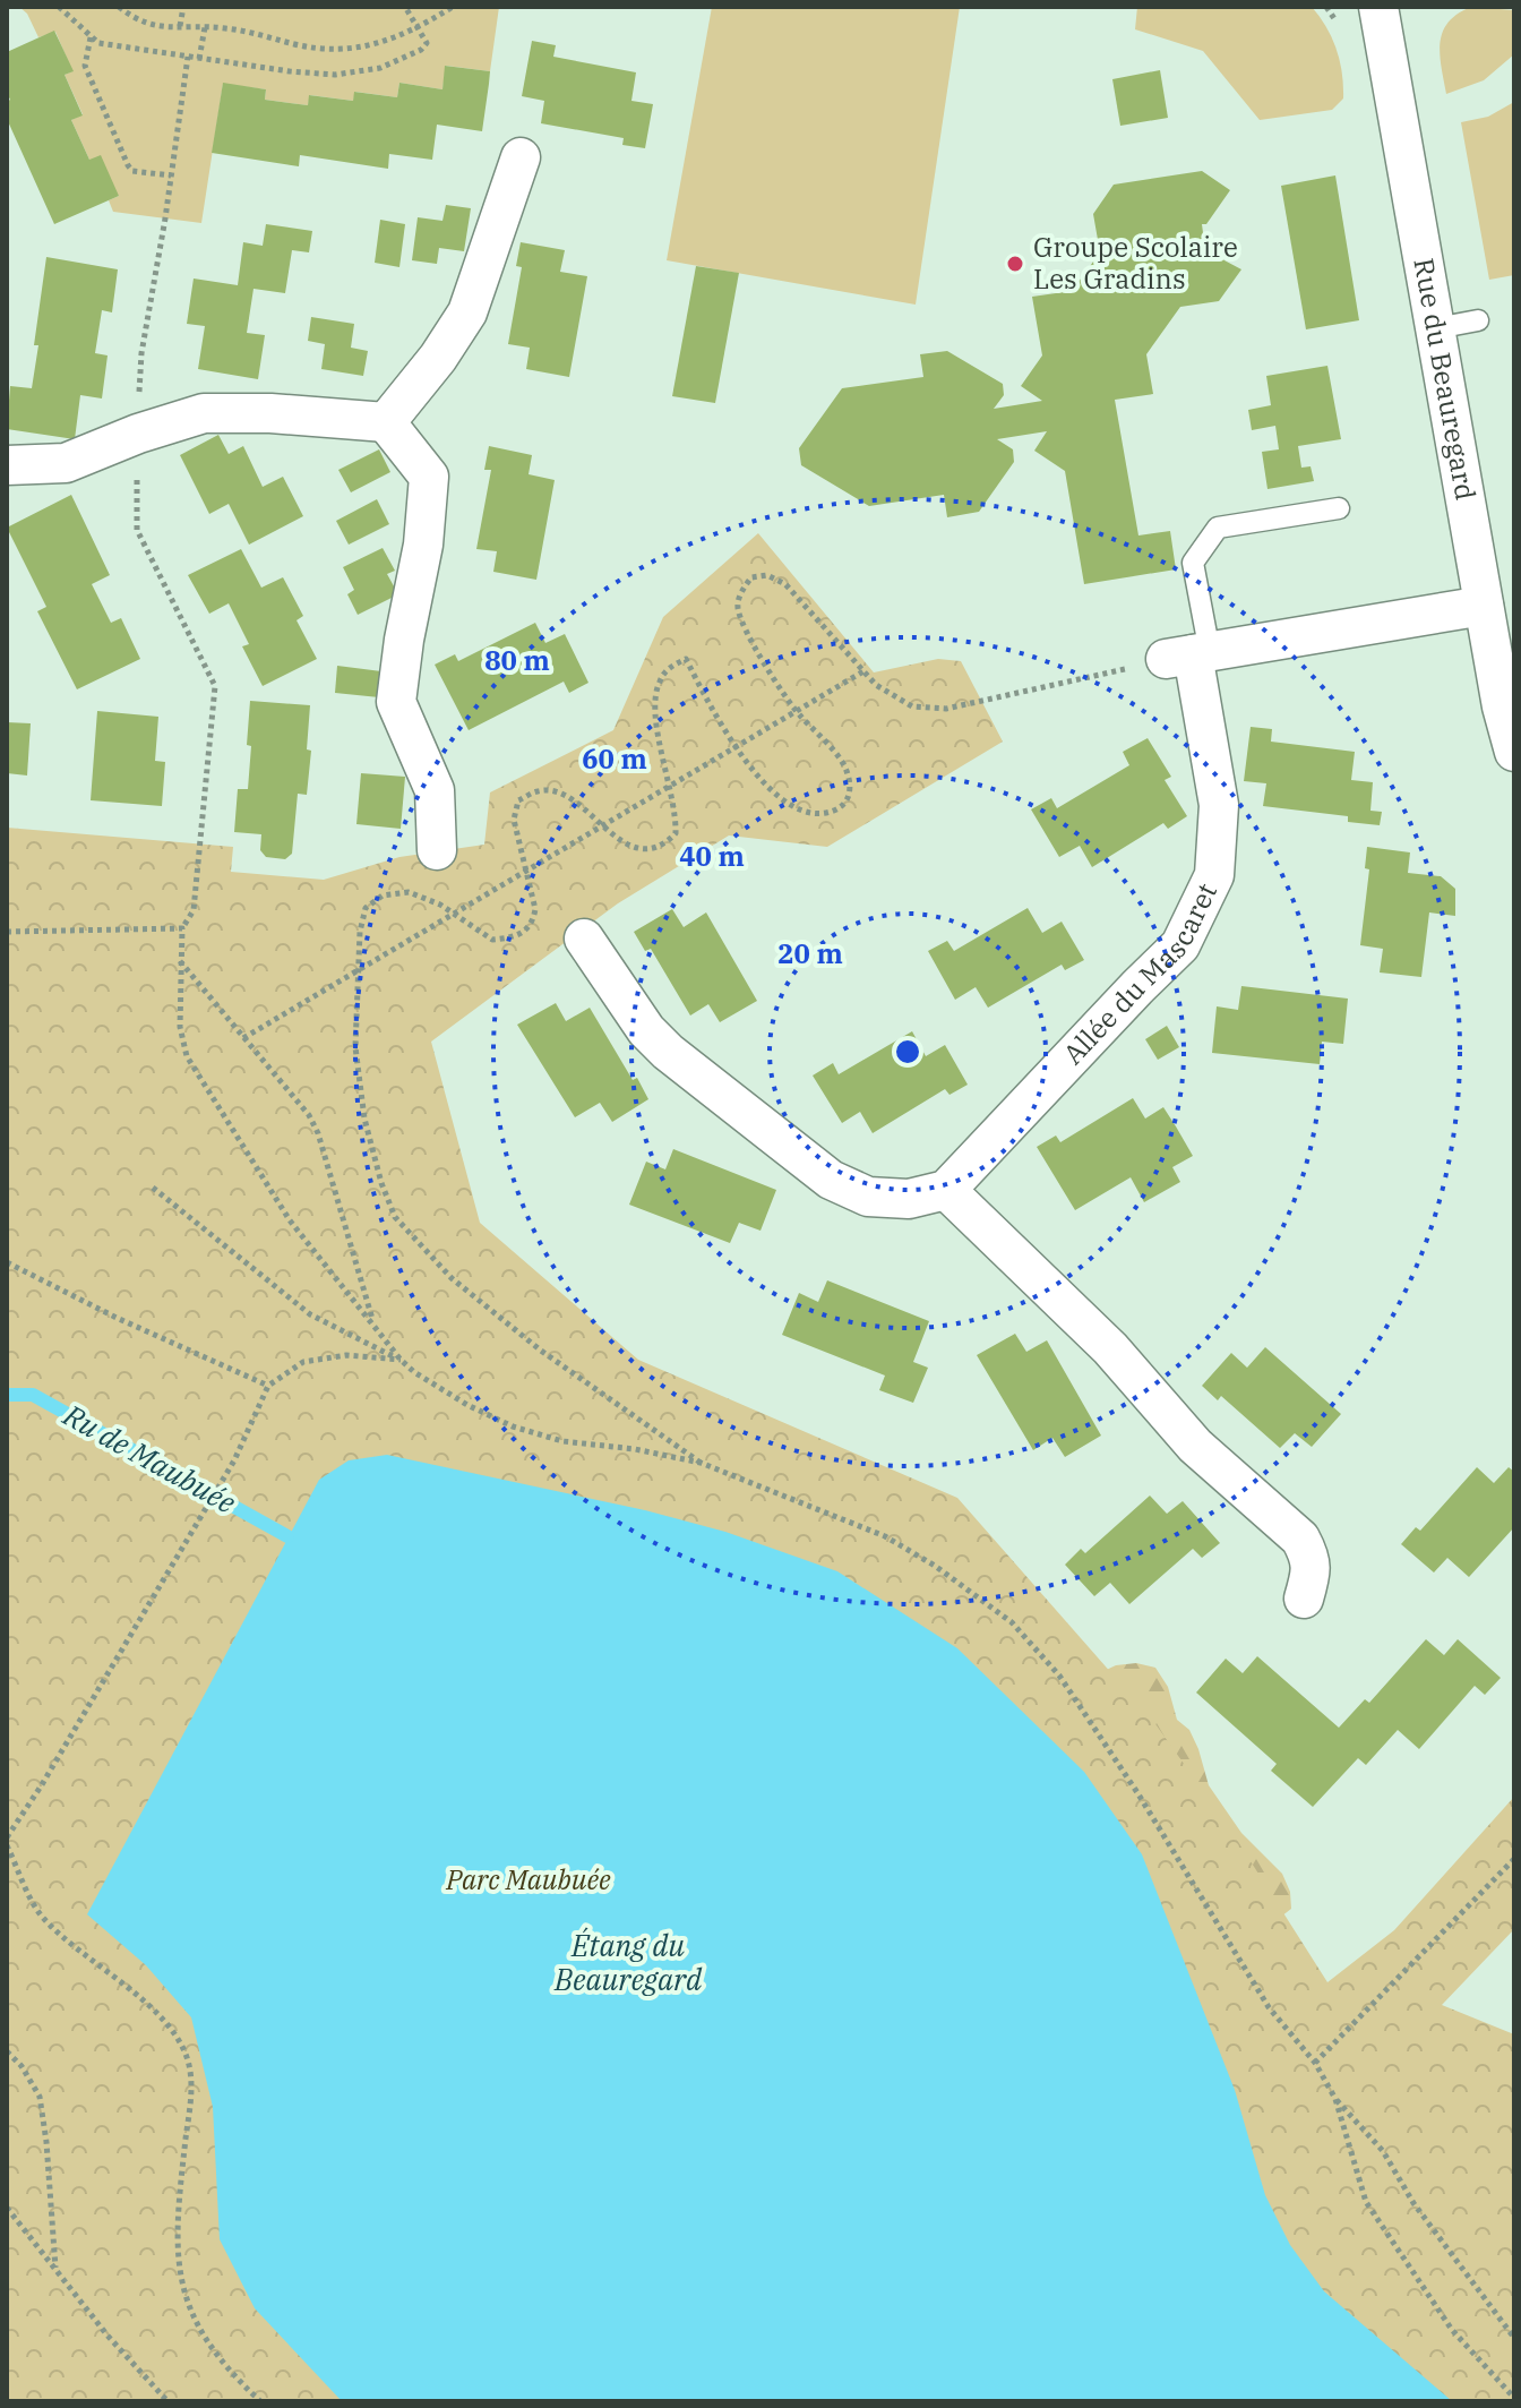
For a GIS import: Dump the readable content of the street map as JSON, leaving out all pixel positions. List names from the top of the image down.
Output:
{
  "streets": {
    "street": ["Rue du Beauregard", "Allée du Mascaret"]
  },
  "water": ["Ru de Maubuée", "Étang du Beauregard"],
  "parks": ["Parc Maubuée"],
  "places": ["Groupe Scolaire Les Gradins"],
  "rings": [
    "80 m",
    "60 m",
    "40 m",
    "20 m"
  ]
}
